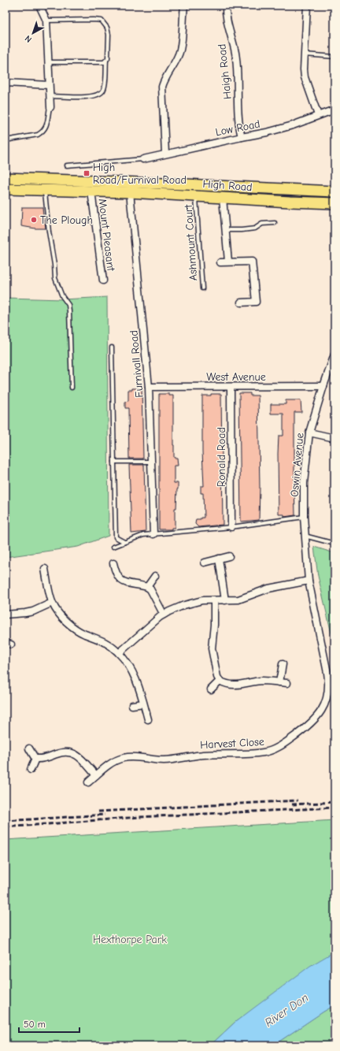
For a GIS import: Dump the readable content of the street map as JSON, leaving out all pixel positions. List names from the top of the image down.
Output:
{
  "streets": {
    "main road": ["High Road"],
    "street": [
      "Haigh Road",
      "Low Road",
      "Mount Pleasant",
      "Furnivall Road",
      "West Avenue",
      "Ronald Road",
      "Oswin Avenue",
      "Harvest Close"
    ],
    "lane": ["Ashmount Court"]
  },
  "crossings": [
    ["Haigh Road", "Low Road"],
    ["High Road", "Mount Pleasant"],
    ["High Road", "Ashmount Court"],
    ["High Road", "Furnivall Road"],
    ["Furnivall Road", "West Avenue"],
    ["West Avenue", "Ronald Road"],
    ["West Avenue", "Oswin Avenue"],
    ["Oswin Avenue", "Harvest Close"]
  ],
  "water": ["River Don"],
  "parks": ["Hexthorpe Park"],
  "places": {
    "transit": ["High Road/Furnival Road"],
    "other": ["The Plough"]
  },
  "scale_bar": "50 m",
  "north": "bottom left"
}
